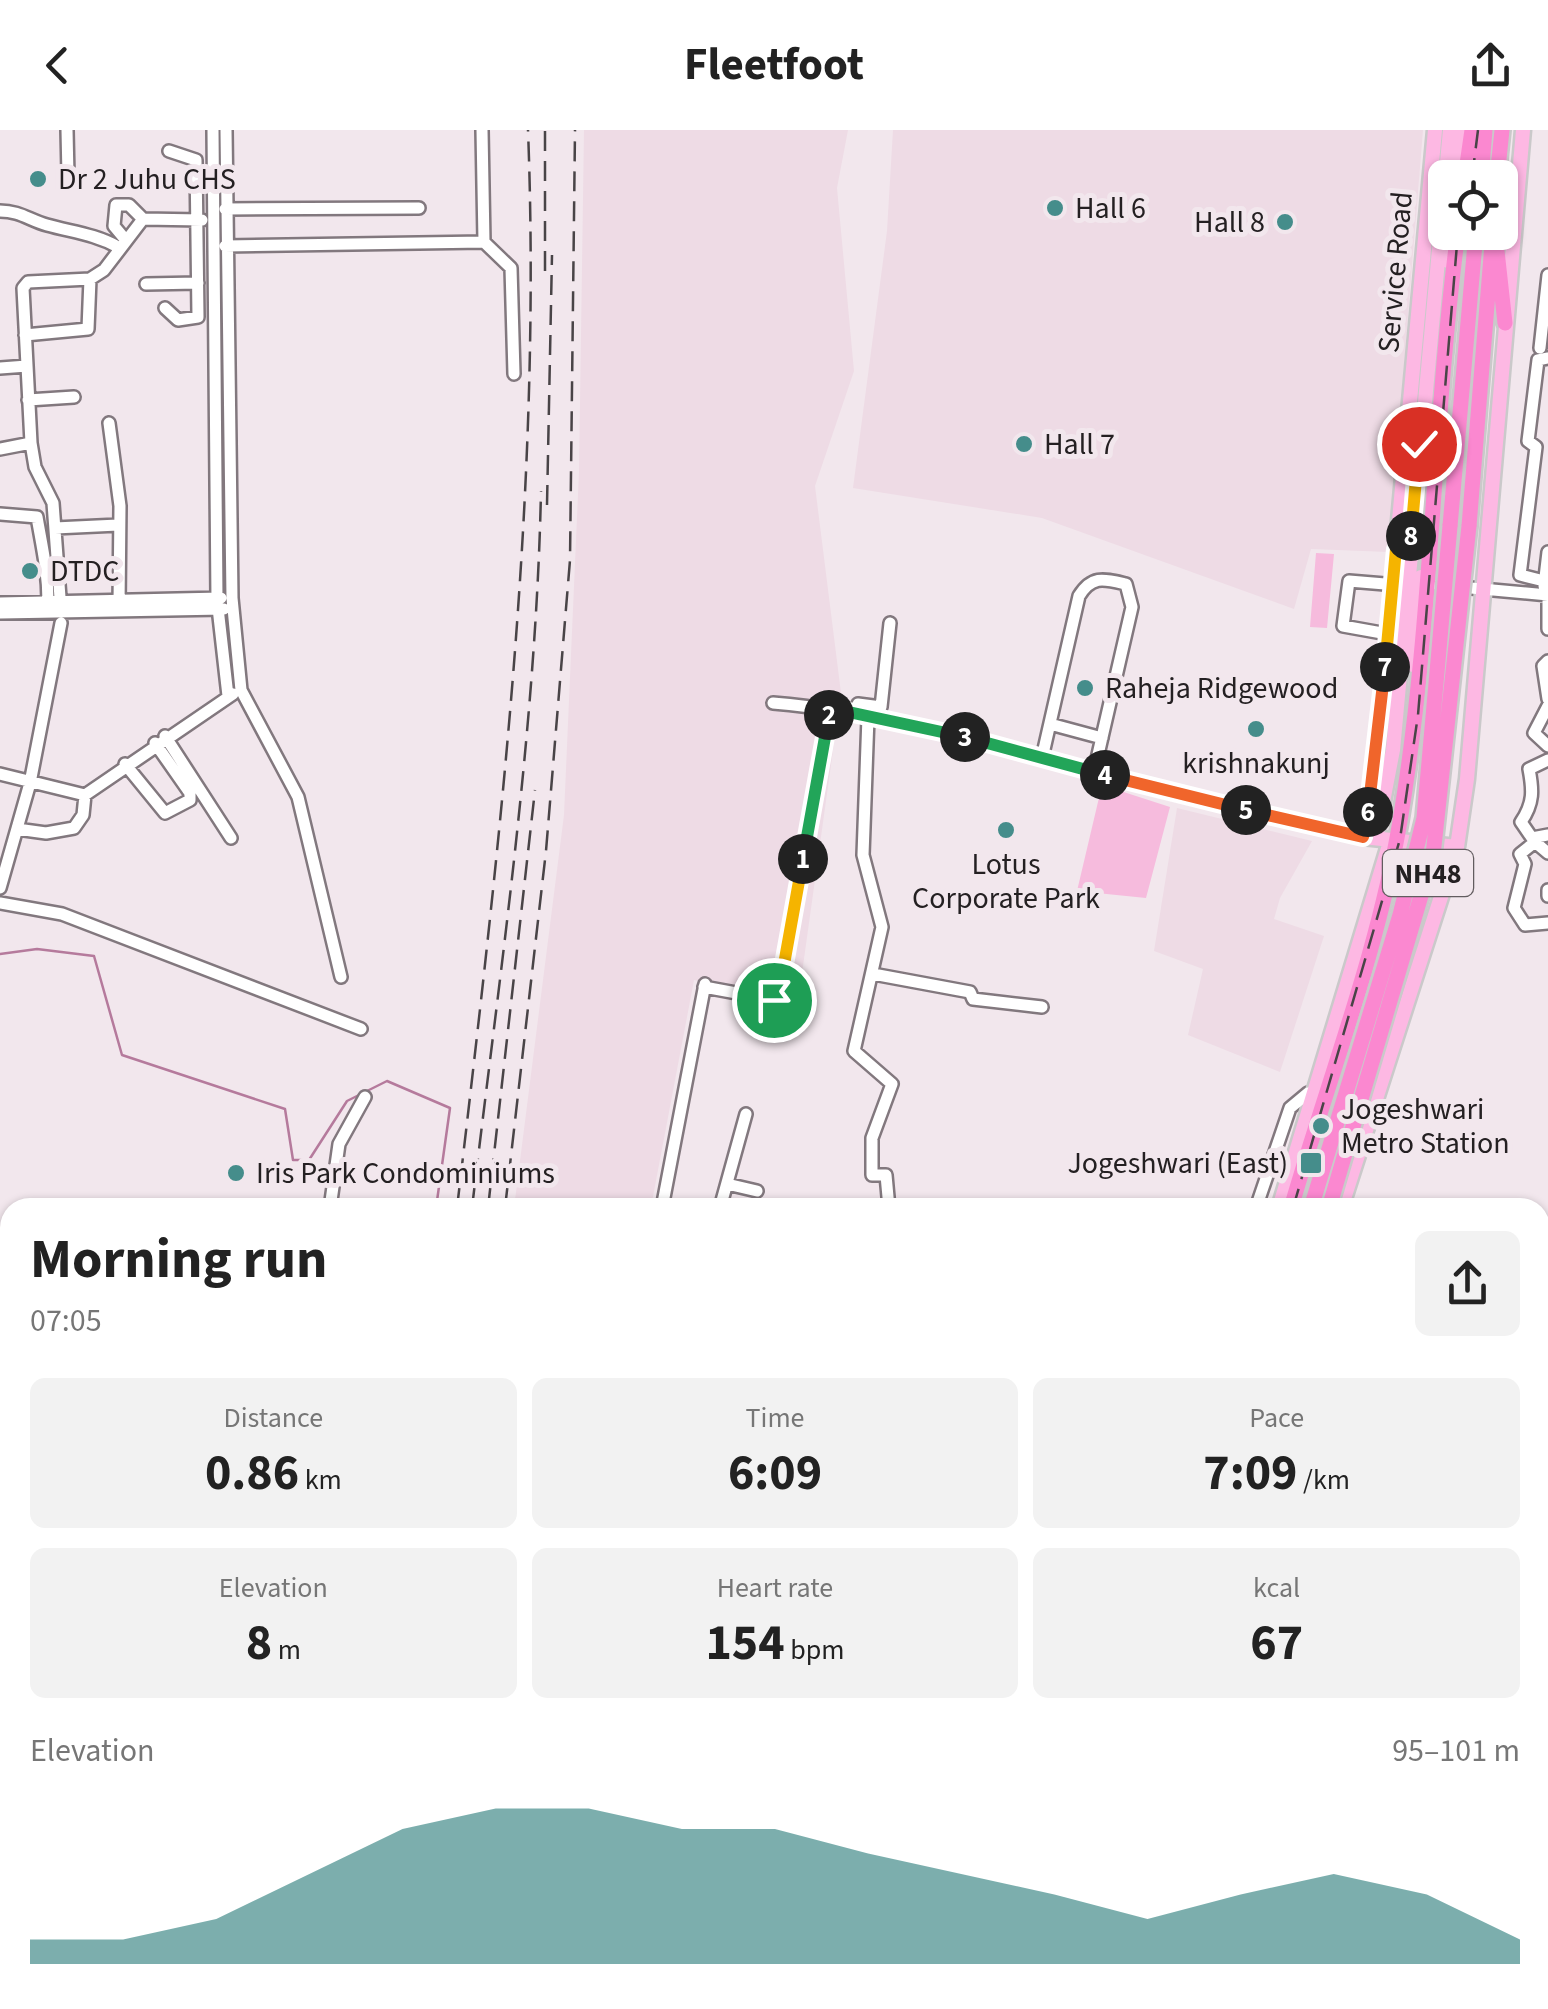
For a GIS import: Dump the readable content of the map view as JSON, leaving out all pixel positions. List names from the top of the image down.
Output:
{
  "streets": {
    "highway": ["NH48"],
    "main road": ["Service Road"]
  },
  "places": {
    "other": [
      "Dr 2 Juhu CHS",
      "Hall 6",
      "Hall 8",
      "Hall 7",
      "DTDC",
      "Raheja Ridgewood",
      "krishnakunj",
      "Lotus Corporate Park",
      "Jogeshwari Metro Station",
      "Iris Park Condominiums"
    ],
    "transit": ["Jogeshwari (East)"]
  },
  "page": {
    "header": "Fleetfoot",
    "pins": [
      "8",
      "7",
      "2",
      "3",
      "4",
      "5",
      "6",
      "1"
    ],
    "heading": ["Morning run", "07:05"],
    "stats": [
      ["Distance", "0.86 km"],
      ["Time", "6:09"],
      ["Pace", "7:09 /km"],
      ["Elevation", "8 m"],
      ["Heart rate", "154 bpm"],
      ["kcal", "67"]
    ],
    "chart": ["Elevation", "95–101 m"]
  }
}
